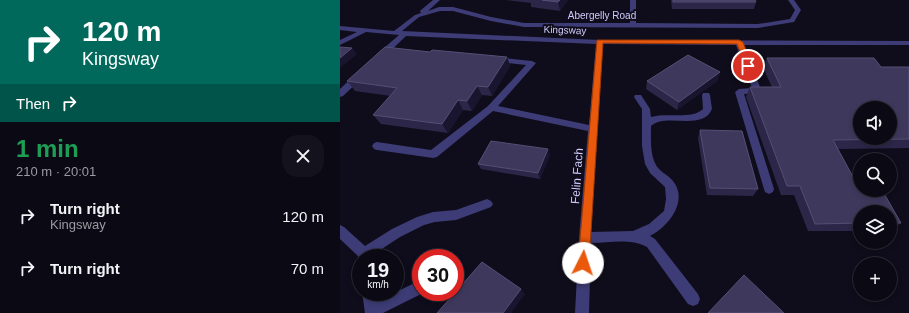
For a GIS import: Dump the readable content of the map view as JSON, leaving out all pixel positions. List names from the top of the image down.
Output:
{
  "streets": {
    "street": ["Abergelly Road", "Kingsway", "Felin Fach"]
  },
  "crossings": [
    ["Abergelly Road", "Kingsway"],
    ["Kingsway", "Felin Fach"]
  ],
  "page": {
    "turn": ["120 m", "Kingsway"],
    "then": "Then",
    "map_buttons": "+",
    "heading": ["1 min", "210 m · 20:01"],
    "list": [
      {
        "name": "Turn right",
        "note": "Kingsway",
        "value": "120 m"
      },
      {
        "name": "Turn right",
        "value": "70 m"
      }
    ],
    "speed": "19 km/h",
    "limit": "30"
  }
}
